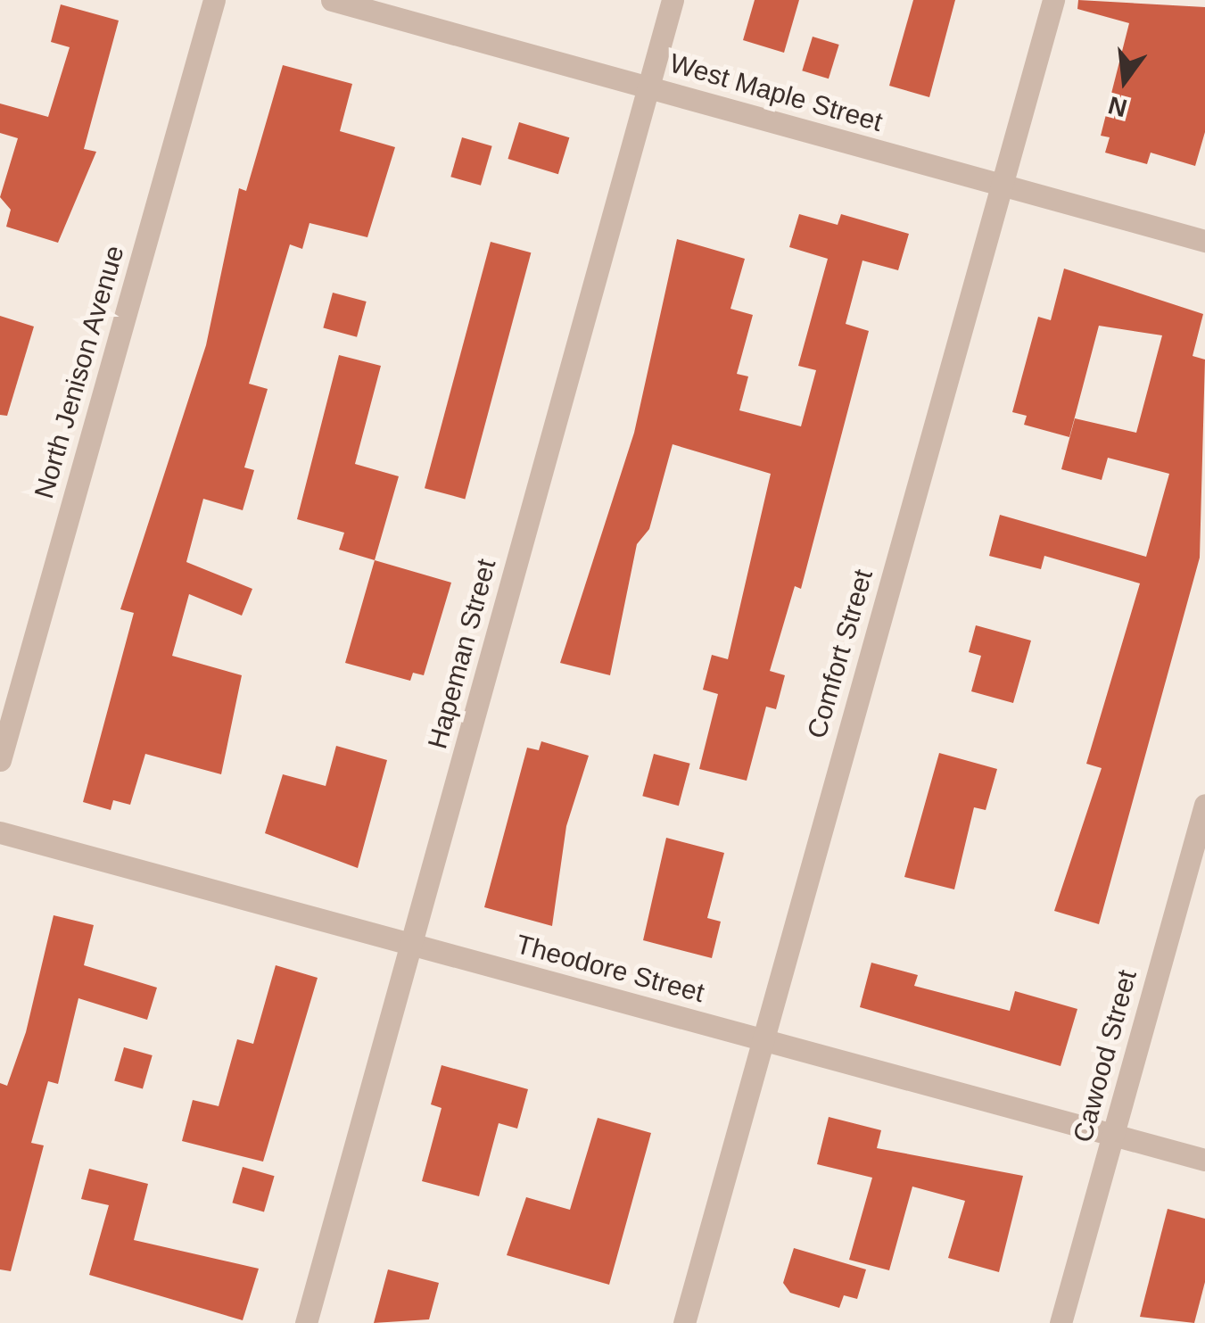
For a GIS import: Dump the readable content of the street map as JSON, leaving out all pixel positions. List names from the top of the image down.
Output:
{
  "streets": {
    "street": [
      "West Maple Street",
      "North Jenison Avenue",
      "Hapeman Street",
      "Comfort Street",
      "Theodore Street",
      "Cawood Street"
    ]
  },
  "crossings": [
    ["West Maple Street", "Hapeman Street"],
    ["West Maple Street", "Comfort Street"],
    ["Hapeman Street", "Theodore Street"],
    ["Comfort Street", "Theodore Street"],
    ["Theodore Street", "Cawood Street"]
  ],
  "north": "bottom"
}
